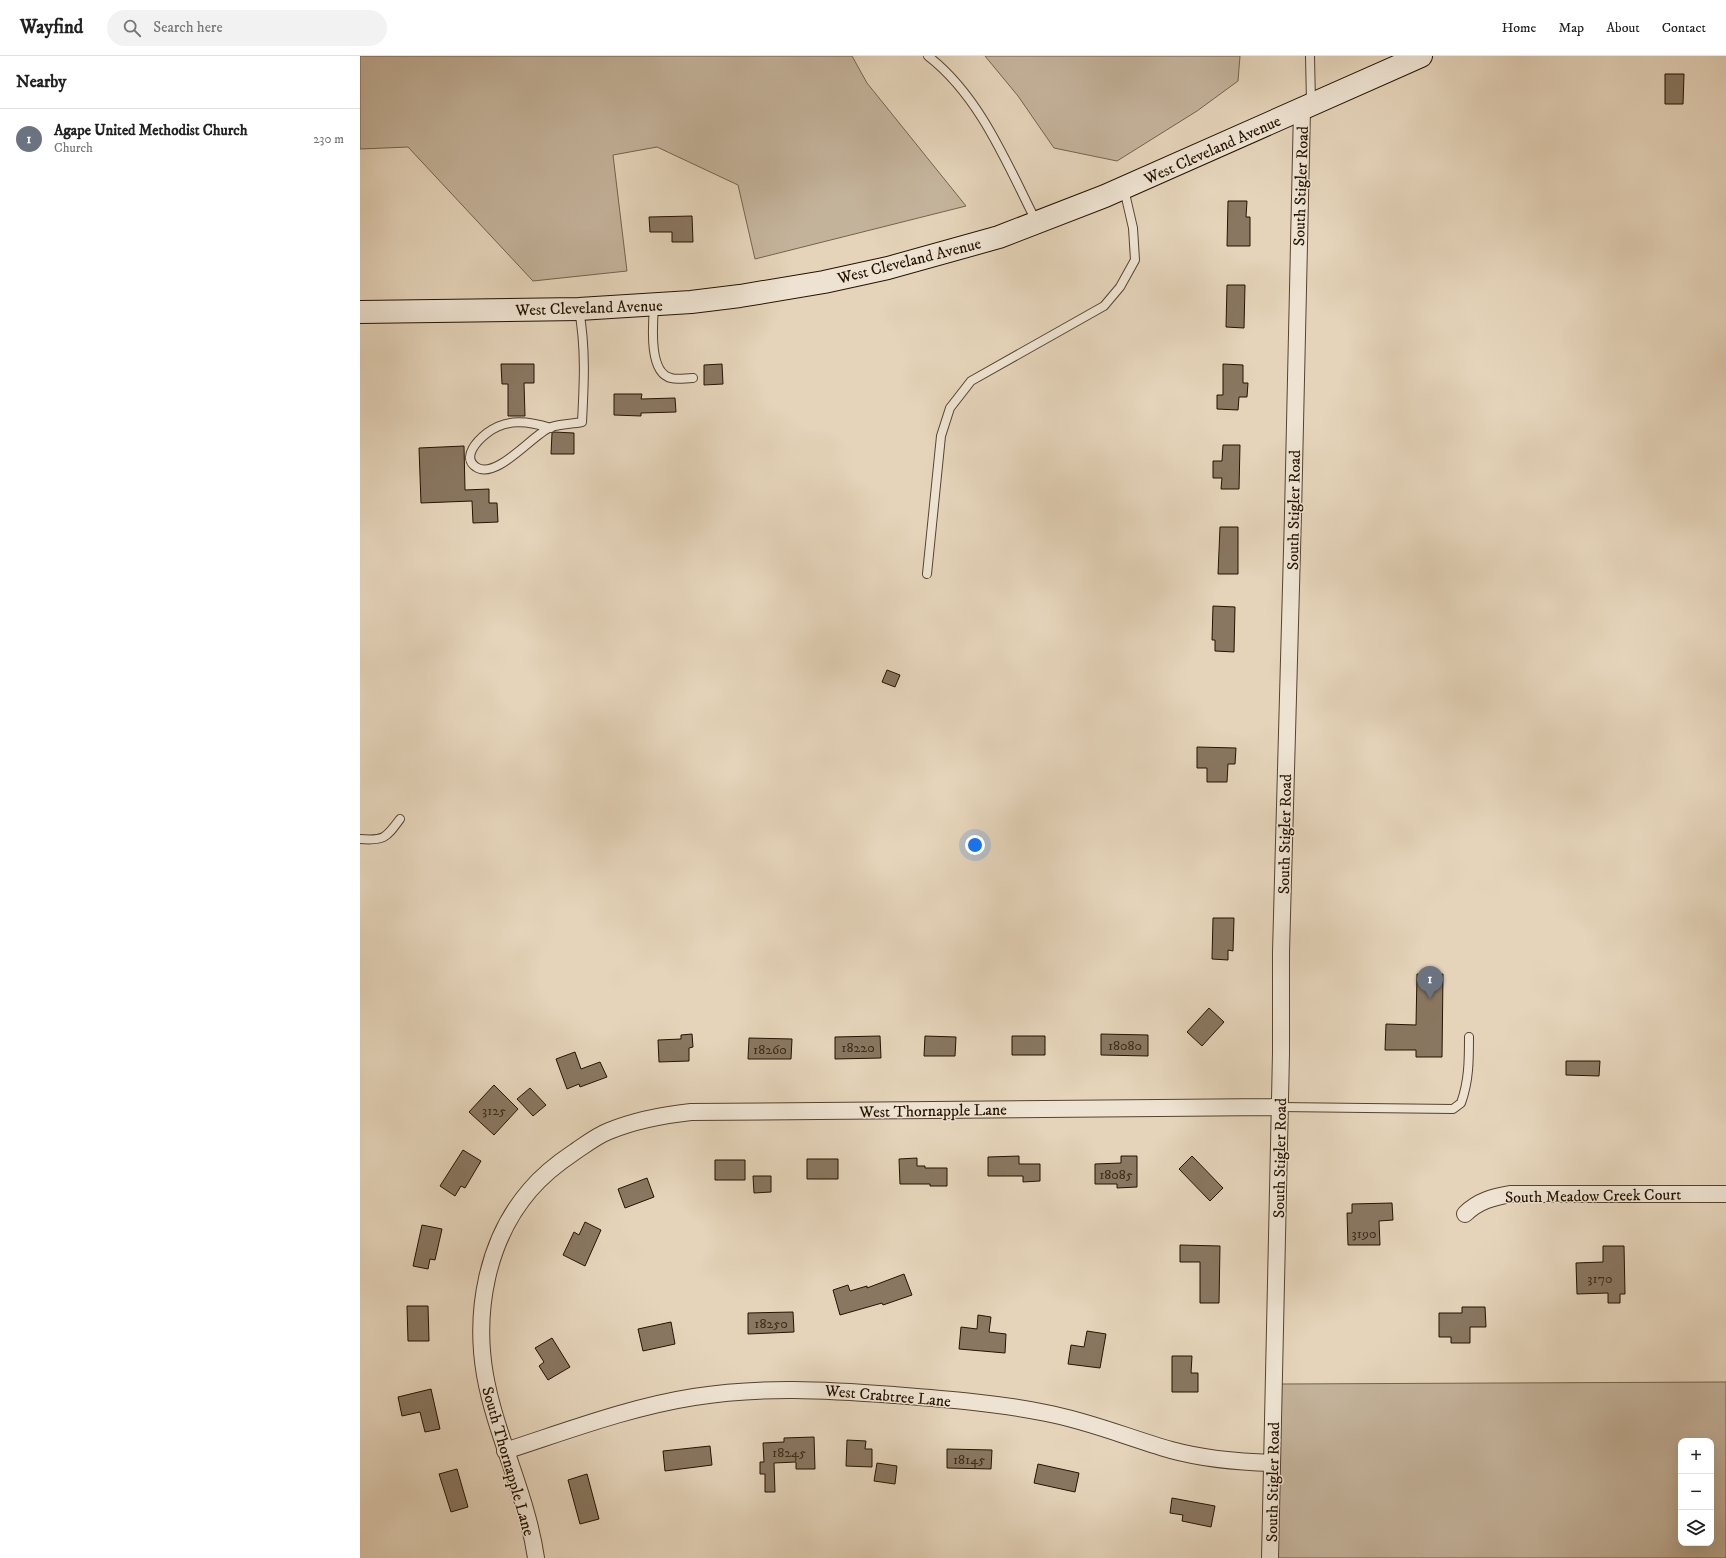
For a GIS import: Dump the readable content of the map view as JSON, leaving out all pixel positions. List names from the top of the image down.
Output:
{
  "streets": {
    "main road": ["West Cleveland Avenue"],
    "street": [
      "South Stigler Road",
      "West Thornapple Lane",
      "South Meadow Creek Court",
      "West Crabtree Lane",
      "South Thornapple Lane"
    ]
  },
  "crossings": [
    ["West Cleveland Avenue", "South Stigler Road"],
    ["South Stigler Road", "West Thornapple Lane"],
    ["South Stigler Road", "West Crabtree Lane"],
    ["West Thornapple Lane", "South Thornapple Lane"],
    ["West Crabtree Lane", "South Thornapple Lane"]
  ],
  "house_numbers": [
    "18080",
    "18220",
    "18260",
    "3125",
    "18085",
    "3190",
    "3170",
    "18250",
    "18245",
    "18145"
  ],
  "page": {
    "header": "Wayfind",
    "search": "Search here",
    "nav": [
      "Home",
      "Map",
      "About",
      "Contact"
    ],
    "heading": "Nearby",
    "list": [
      {
        "mark": "1",
        "name": "Agape United Methodist Church",
        "note": "Church",
        "value": "230 m"
      }
    ],
    "pins": "1",
    "map_buttons": ["+", "−"]
  }
}
